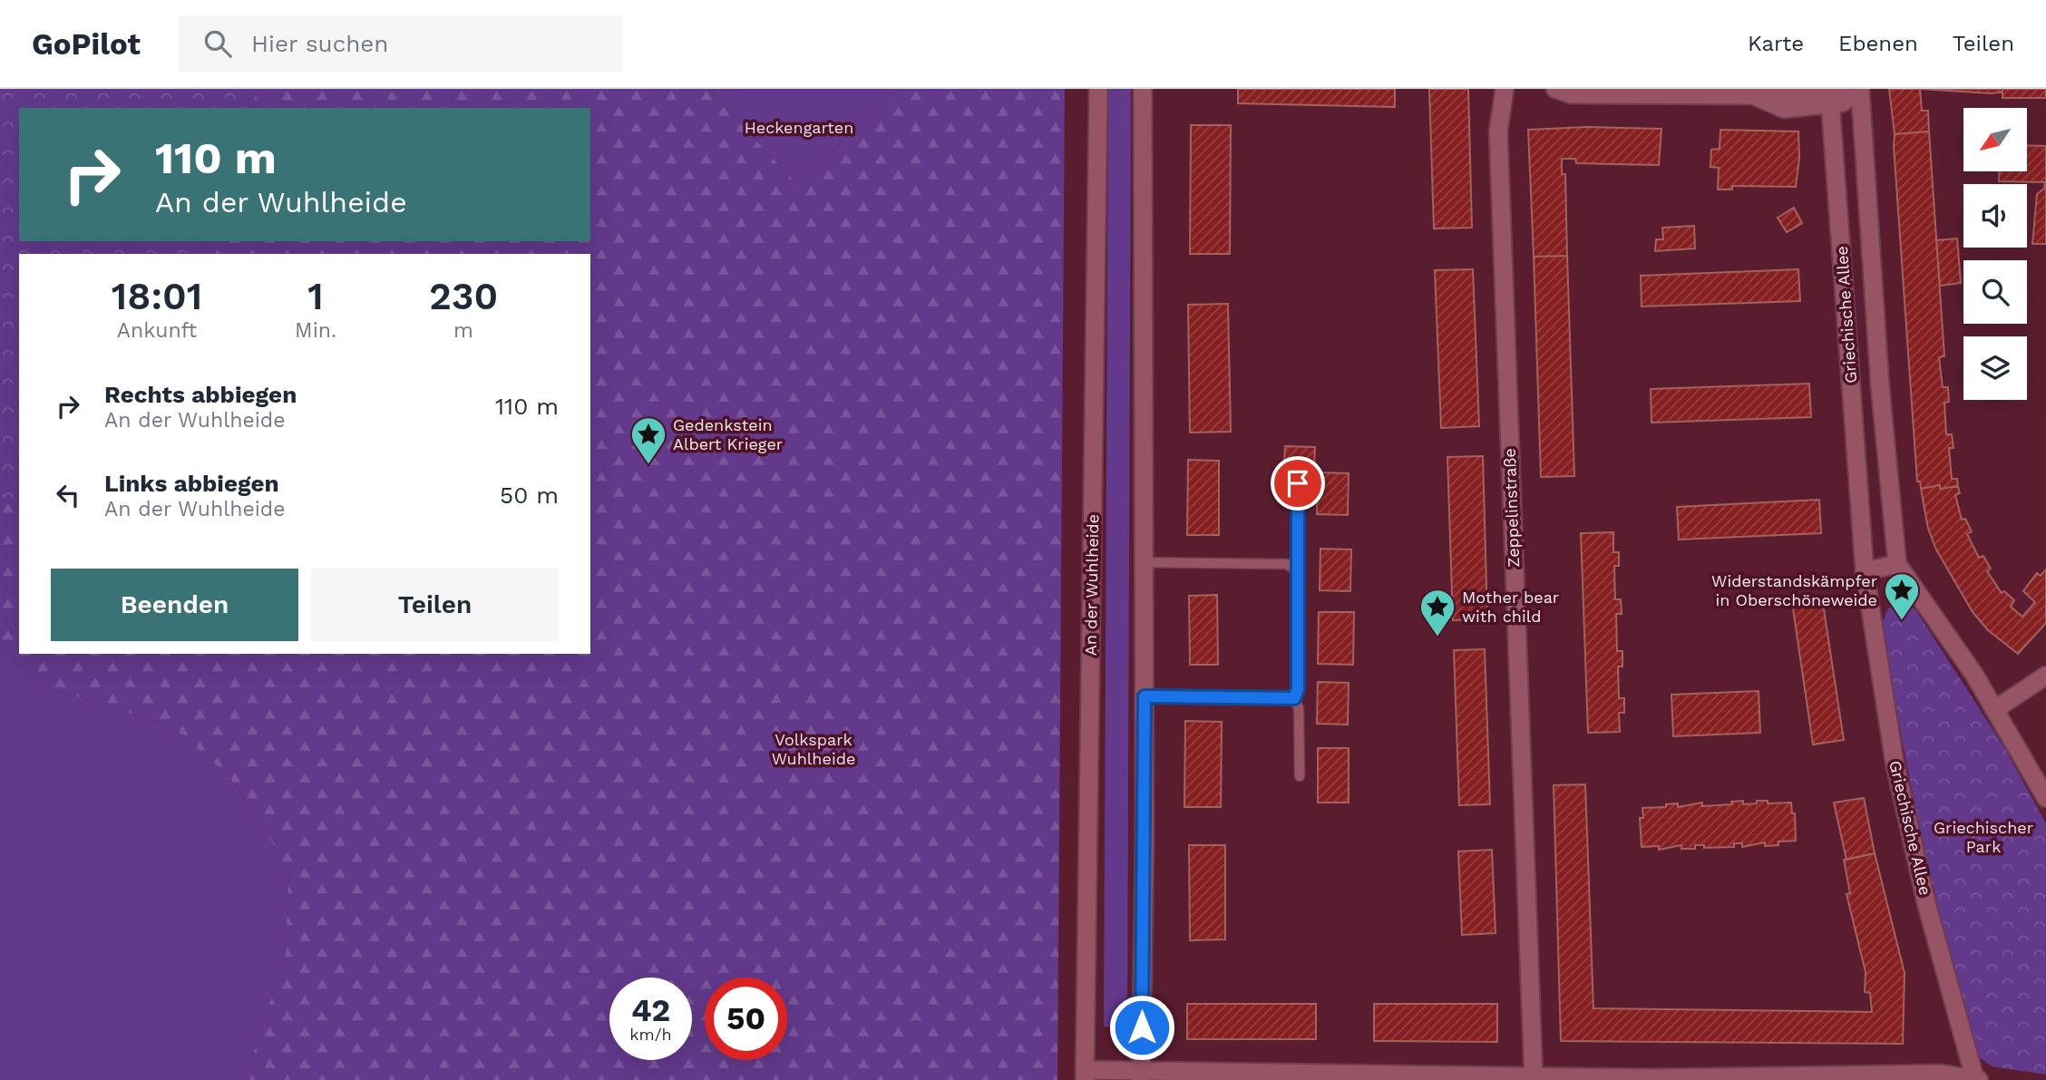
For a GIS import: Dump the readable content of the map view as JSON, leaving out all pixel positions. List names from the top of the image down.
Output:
{
  "streets": {
    "street": ["Griechische Allee", "Zeppelinstraße", "An der Wuhlheide"]
  },
  "parks": ["Heckengarten", "Volkspark Wuhlheide", "Griechischer Park"],
  "places": {
    "place": ["Gedenkstein Albert Krieger", "Widerstandskämpfer in Oberschöneweide", "Mother bear with child"]
  },
  "north": "bottom left",
  "page": {
    "header": "GoPilot",
    "search": "Hier suchen",
    "nav": ["Karte", "Ebenen", "Teilen"],
    "turn": ["110 m", "An der Wuhlheide"],
    "eta": [
      "18:01",
      "Ankunft",
      "1",
      "Min.",
      "230",
      "m"
    ],
    "list": [
      {
        "name": "Rechts abbiegen",
        "note": "An der Wuhlheide",
        "value": "110 m"
      },
      {
        "name": "Links abbiegen",
        "note": "An der Wuhlheide",
        "value": "50 m"
      }
    ],
    "buttons": ["Beenden", "Teilen"],
    "speed": "42 km/h",
    "limit": "50"
  }
}
